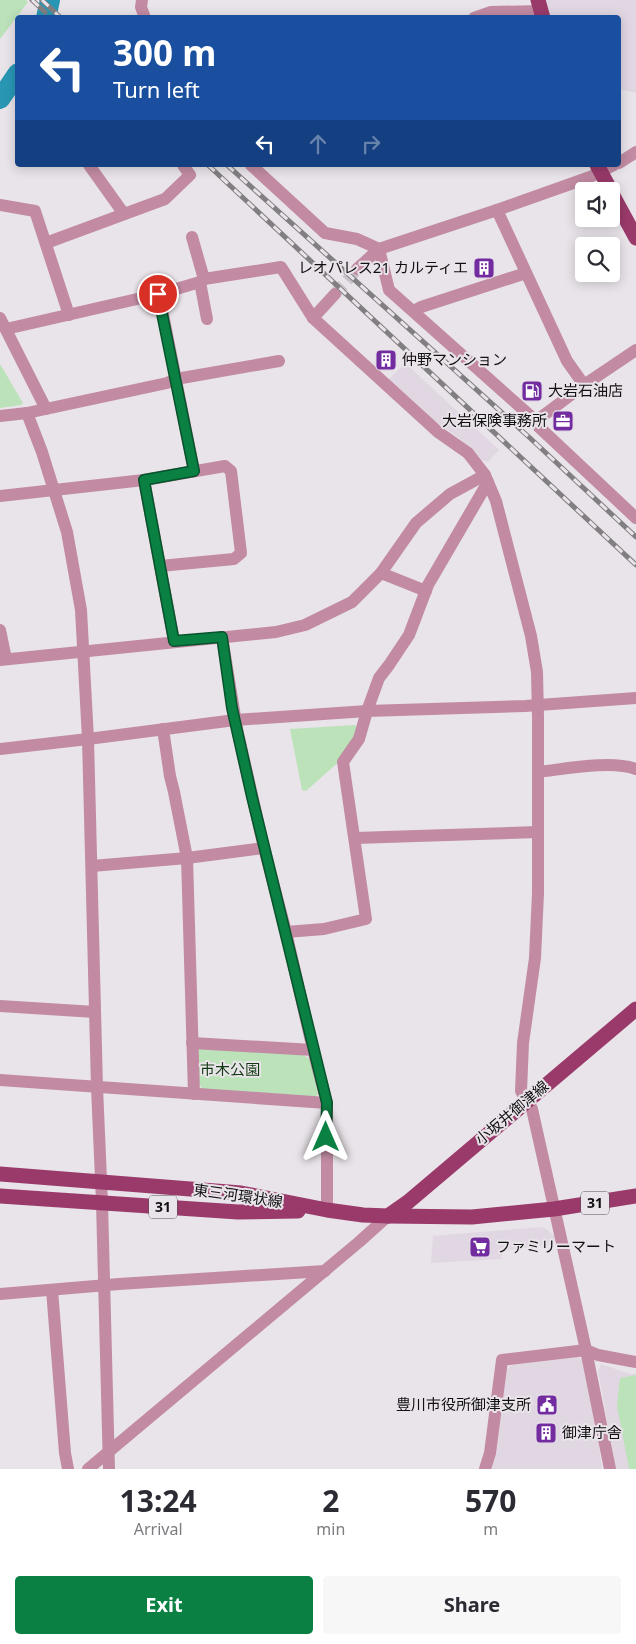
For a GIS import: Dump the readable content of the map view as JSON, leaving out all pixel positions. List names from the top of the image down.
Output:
{
  "streets": {
    "main road": ["小坂井御津線", "東三河環状線", "31"]
  },
  "crossings": [
    ["小坂井御津線", "東三河環状線"]
  ],
  "parks": ["市木公園"],
  "places": {
    "building": ["レオパレス21 カルティエ", "仲野マンション", "御津庁舎"],
    "fuel station": ["大岩石油店"],
    "office": ["大岩保険事務所"],
    "supermarket": ["ファミリーマート"],
    "public building": ["豊川市役所御津支所"]
  },
  "page": {
    "turn": ["300 m", "Turn left"],
    "eta": [
      "13:24",
      "Arrival",
      "2",
      "min",
      "570",
      "m"
    ],
    "buttons": ["Exit", "Share"]
  }
}
